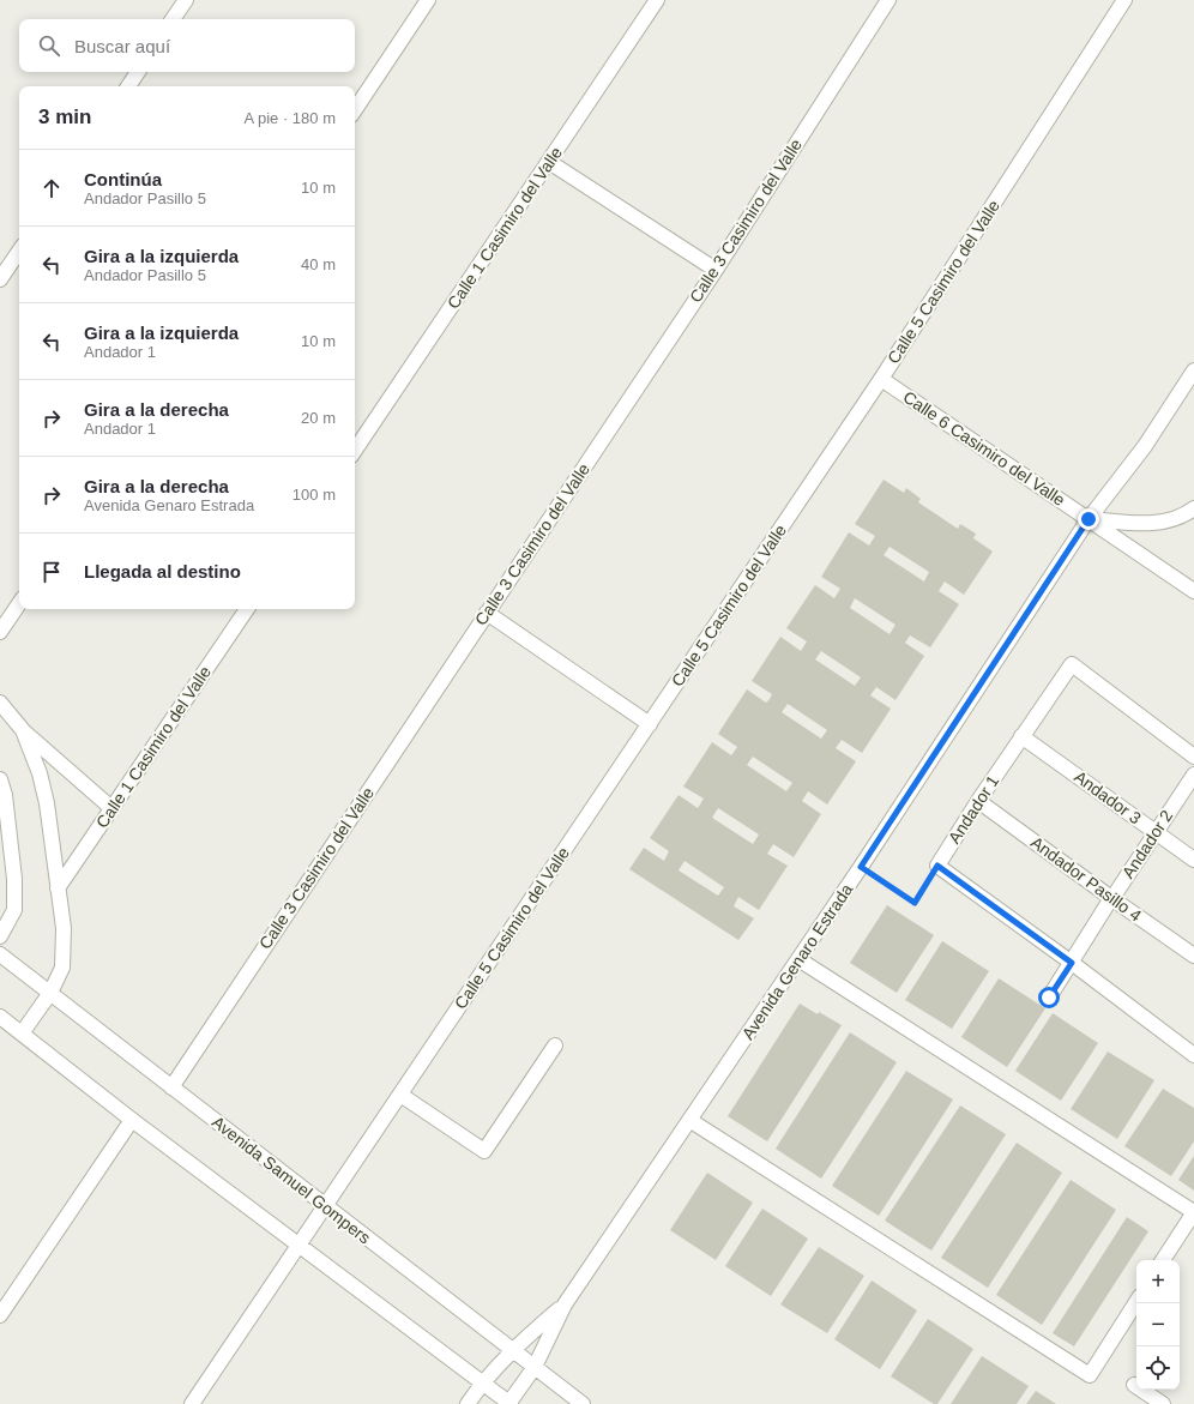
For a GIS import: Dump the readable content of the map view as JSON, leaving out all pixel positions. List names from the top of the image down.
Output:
{
  "streets": {
    "street": [
      "Calle 3 Casimiro del Valle",
      "Calle 1 Casimiro del Valle",
      "Calle 5 Casimiro del Valle",
      "Calle 6 Casimiro del Valle",
      "Andador 3",
      "Andador 1",
      "Andador 2",
      "Andador Pasillo 4",
      "Avenida Genaro Estrada",
      "Avenida Samuel Gompers"
    ]
  },
  "crossings": [
    ["Calle 3 Casimiro del Valle", "Avenida Samuel Gompers"],
    ["Calle 5 Casimiro del Valle", "Calle 6 Casimiro del Valle"],
    ["Calle 5 Casimiro del Valle", "Avenida Samuel Gompers"],
    ["Calle 6 Casimiro del Valle", "Avenida Genaro Estrada"],
    ["Andador 3", "Andador 1"],
    ["Andador 3", "Andador 2"],
    ["Andador 1", "Andador Pasillo 4"],
    ["Andador 2", "Andador Pasillo 4"],
    ["Avenida Genaro Estrada", "Avenida Samuel Gompers"]
  ],
  "page": {
    "search": "Buscar aquí",
    "heading": ["3 min", "A pie · 180 m"],
    "list": [
      ["Continúa", "Andador Pasillo 5", "10 m"],
      ["Gira a la izquierda", "Andador Pasillo 5", "40 m"],
      ["Gira a la izquierda", "Andador 1", "10 m"],
      ["Gira a la derecha", "Andador 1", "20 m"],
      ["Gira a la derecha", "Avenida Genaro Estrada", "100 m"],
      "Llegada al destino"
    ],
    "map_buttons": ["+", "−"]
  }
}
